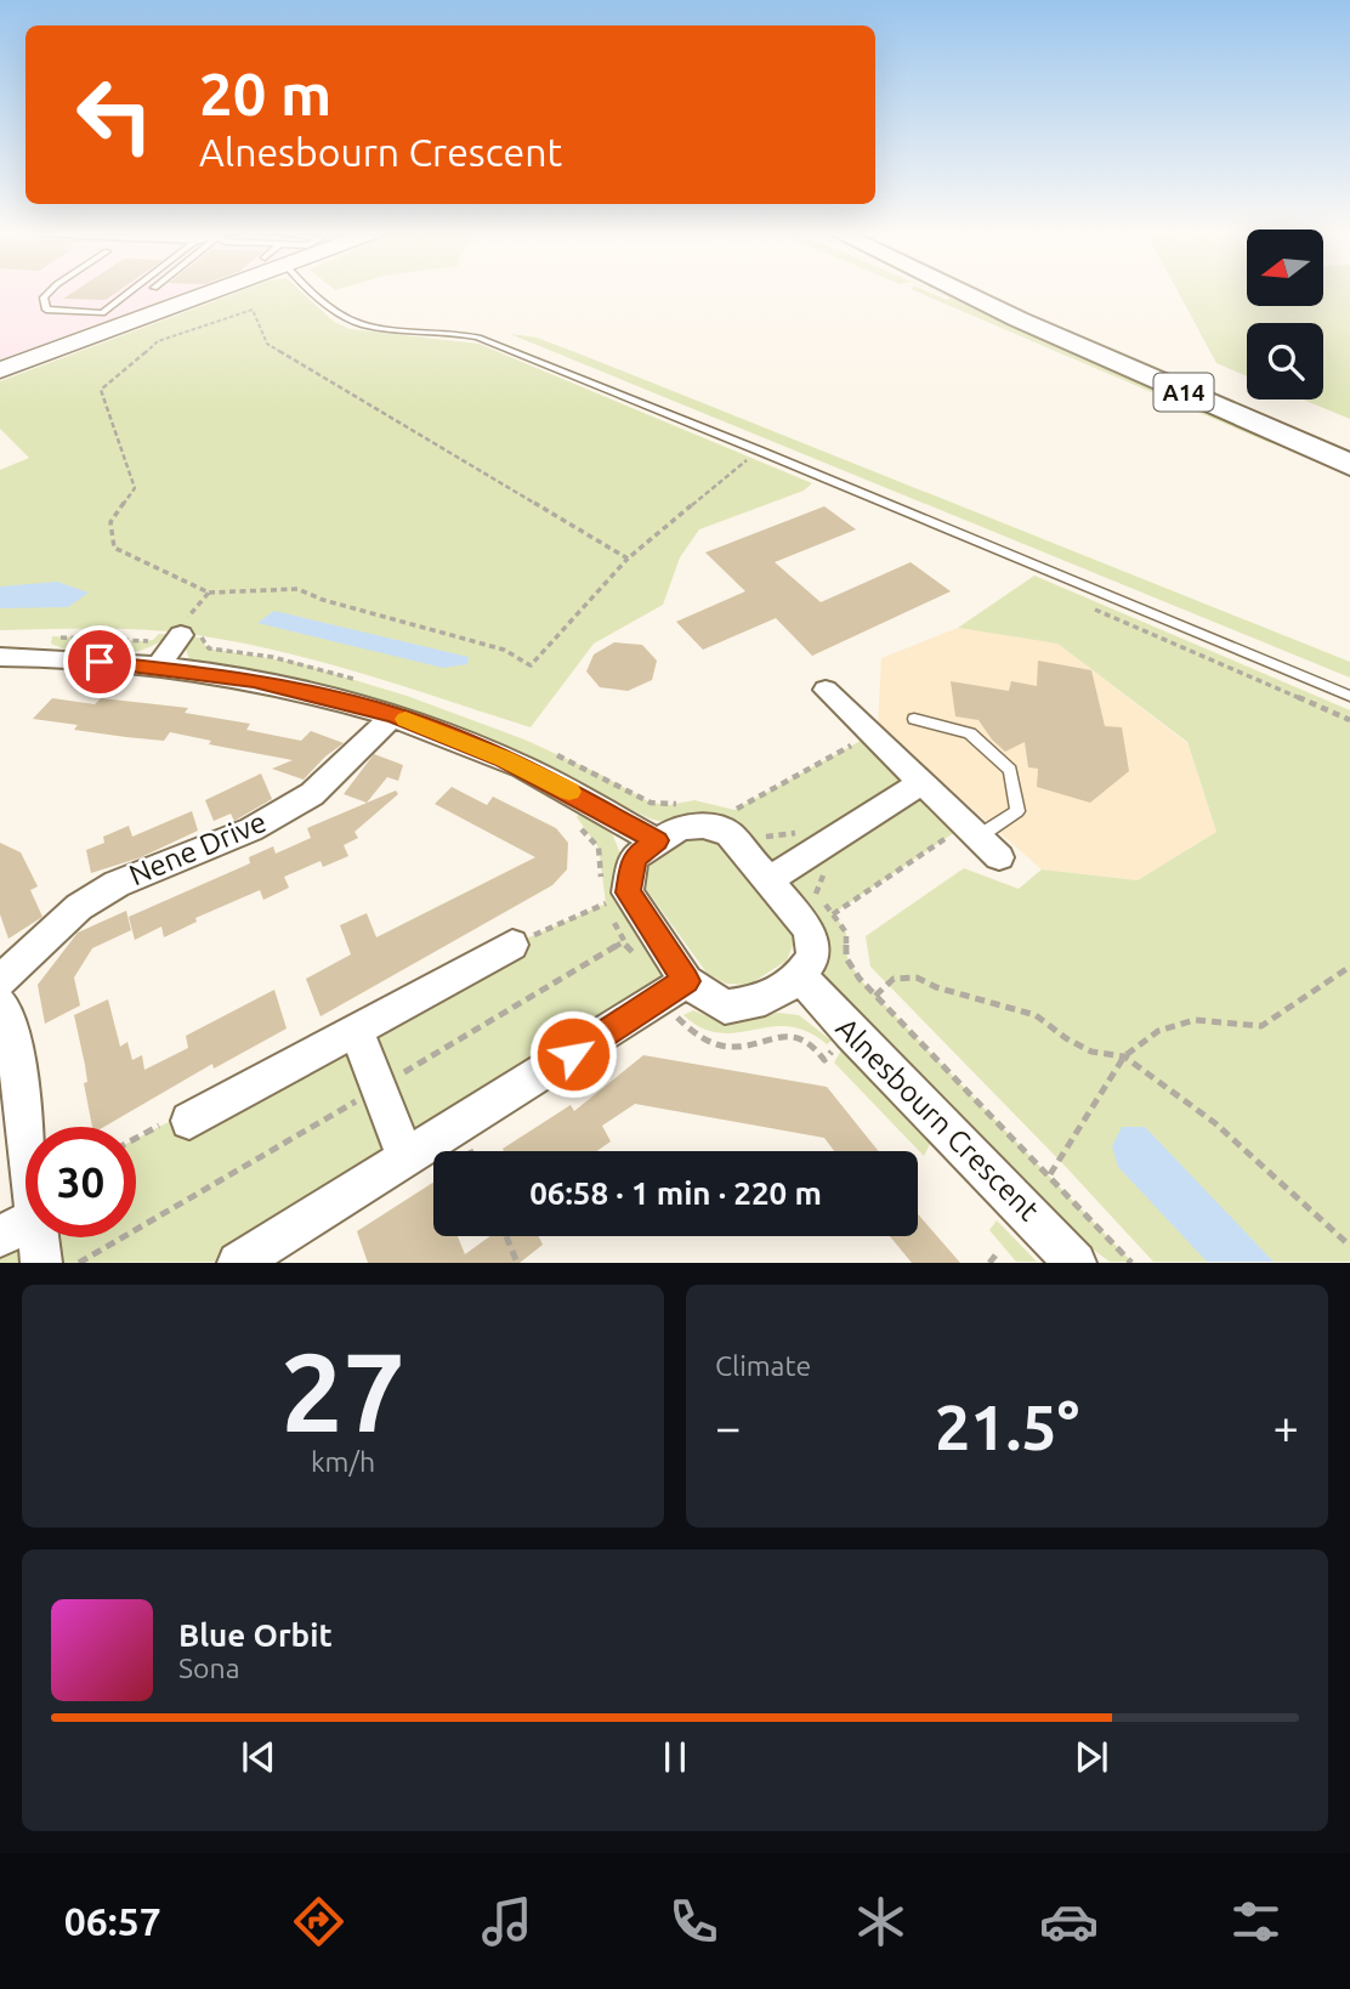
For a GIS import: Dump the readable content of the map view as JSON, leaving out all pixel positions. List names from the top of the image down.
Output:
{
  "streets": {
    "highway": ["A14"],
    "street": ["Nene Drive", "Alnesbourn Crescent"]
  },
  "north": "left",
  "page": {
    "turn": ["20 m", "Alnesbourn Crescent"],
    "limit": "30",
    "trip": "06:58 · 1 min · 220 m",
    "tile": [
      ["27", "km/h"],
      "Climate"
    ],
    "heat": ["−", "21.5°", "+"],
    "song": ["Blue Orbit", "Sona"],
    "tabs": "06:57"
  }
}
